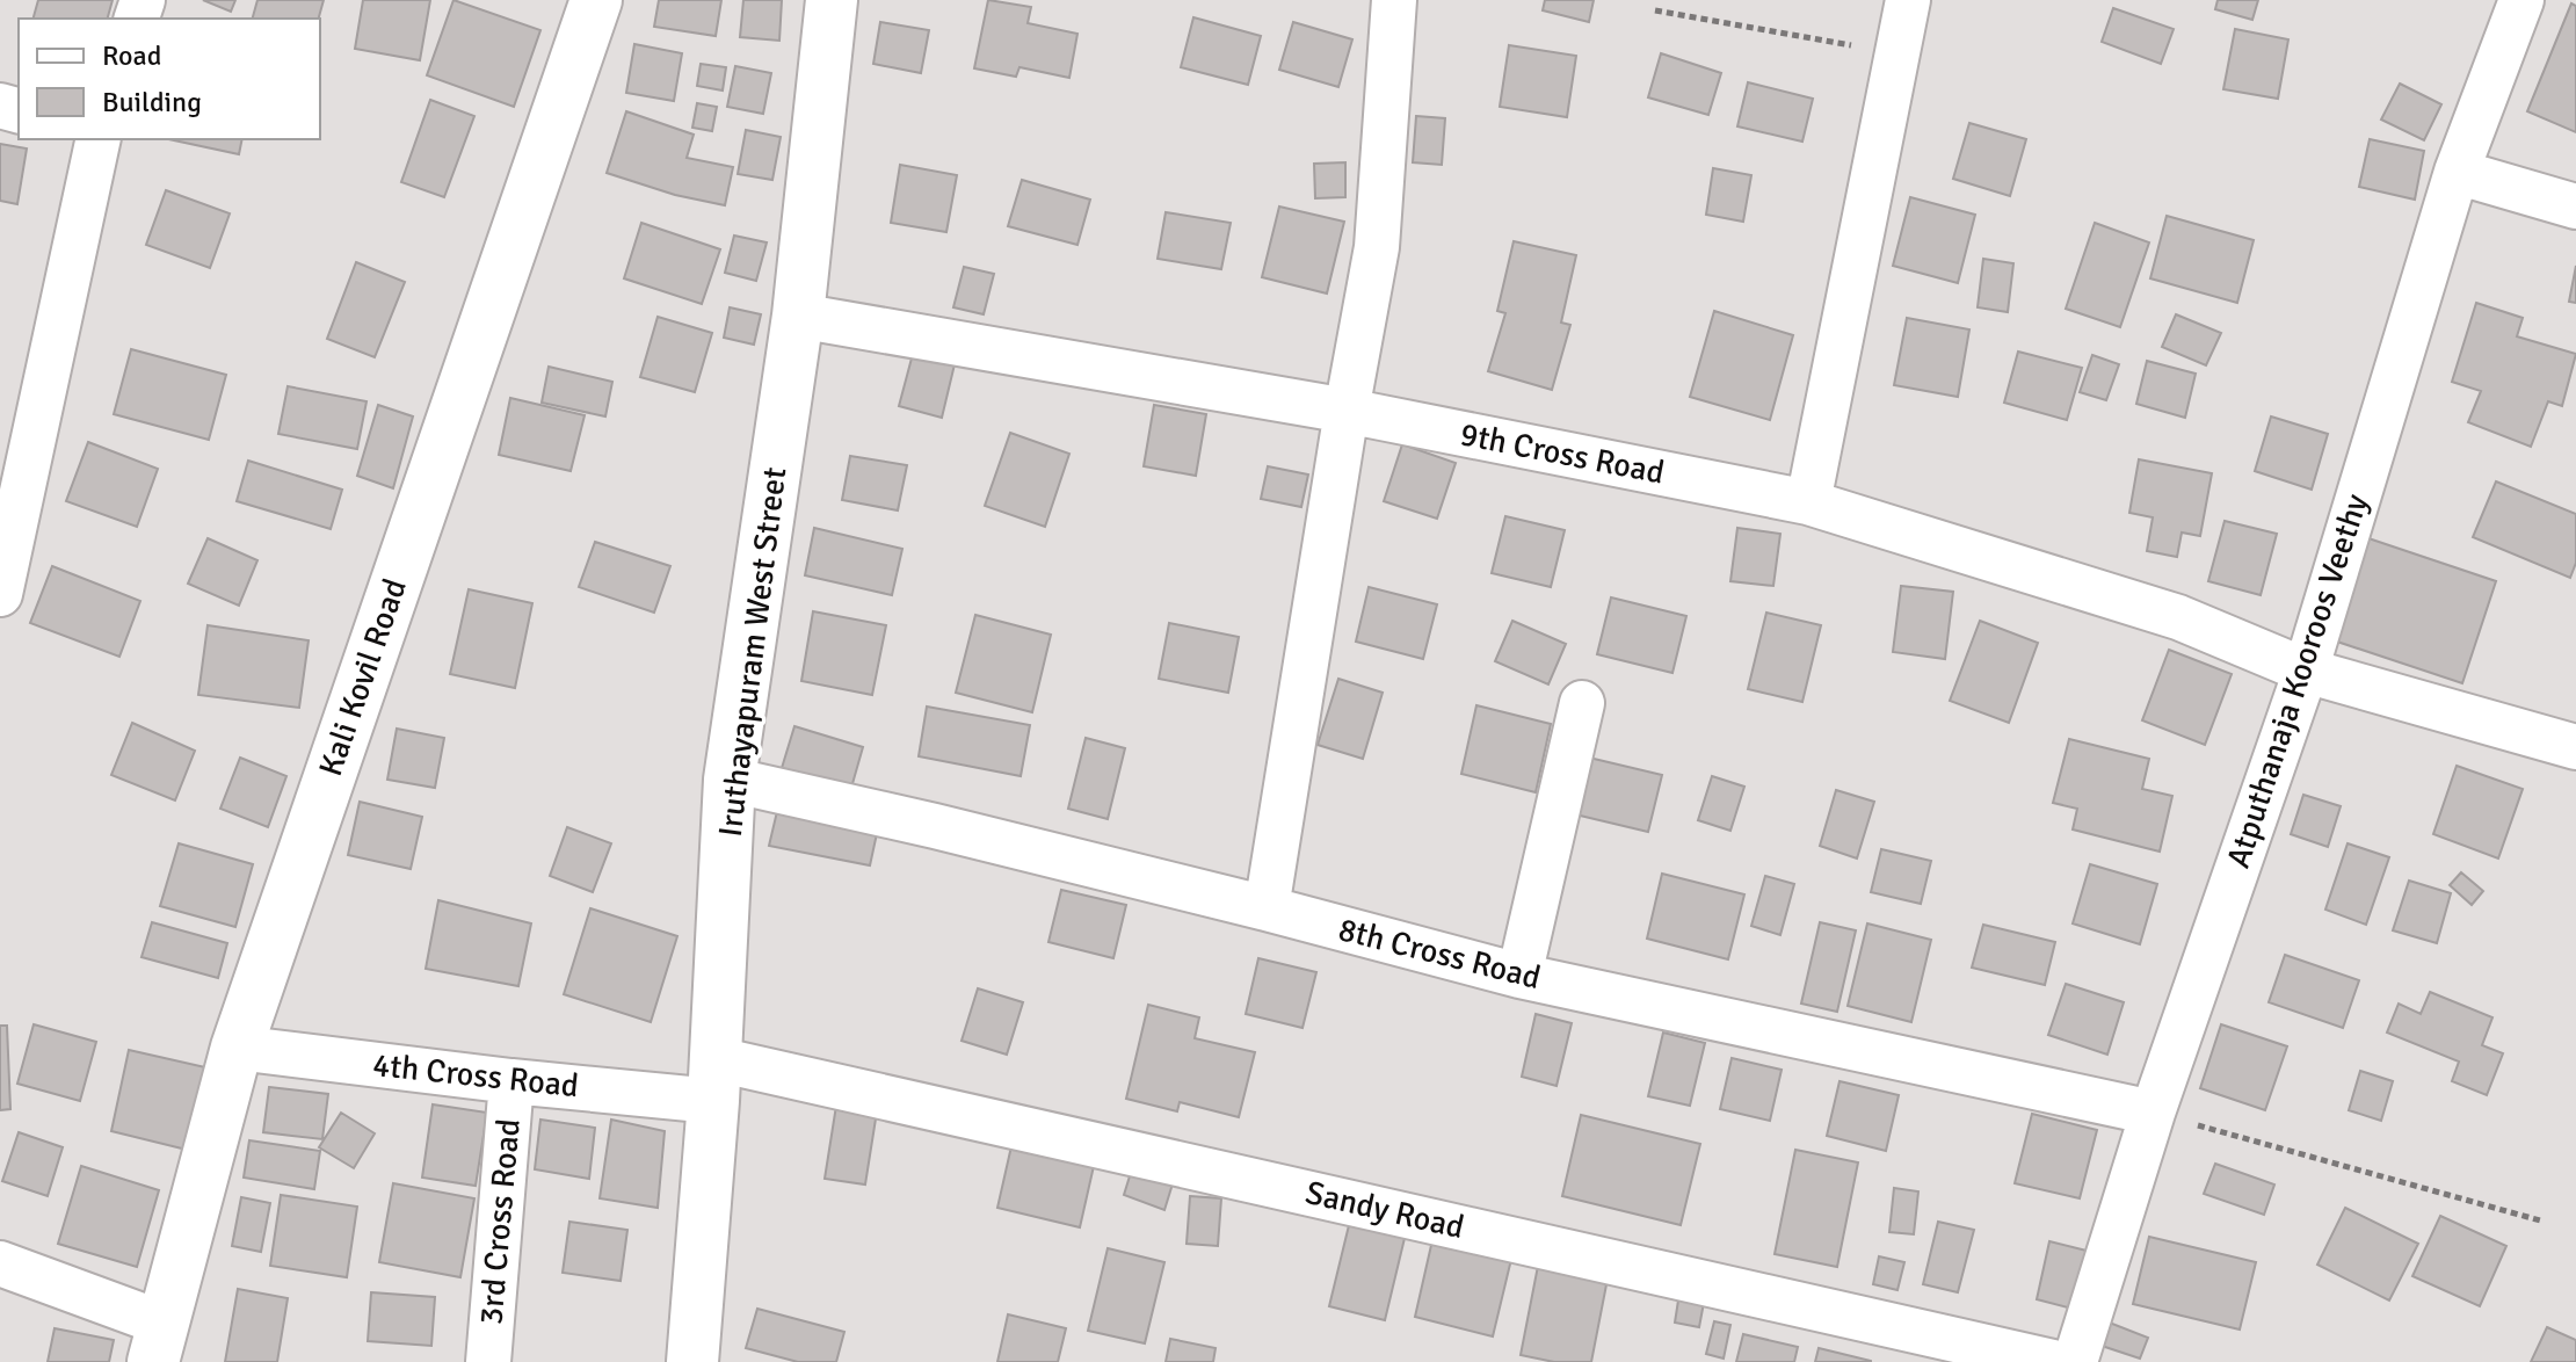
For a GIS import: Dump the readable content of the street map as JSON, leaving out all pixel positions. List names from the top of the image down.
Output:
{
  "streets": {
    "street": [
      "9th Cross Road",
      "Iruthayapuram West Street",
      "Kali Kovil Road",
      "Atputhanaja Kooroos Veethy",
      "8th Cross Road",
      "4th Cross Road",
      "Sandy Road",
      "3rd Cross Road"
    ]
  },
  "crossings": [
    ["9th Cross Road", "Iruthayapuram West Street"],
    ["9th Cross Road", "Atputhanaja Kooroos Veethy"],
    ["Iruthayapuram West Street", "8th Cross Road"],
    ["Iruthayapuram West Street", "4th Cross Road"],
    ["Iruthayapuram West Street", "Sandy Road"],
    ["Kali Kovil Road", "4th Cross Road"],
    ["Atputhanaja Kooroos Veethy", "8th Cross Road"],
    ["4th Cross Road", "Sandy Road"],
    ["4th Cross Road", "3rd Cross Road"]
  ],
  "legend": ["Road", "Building"]
}
